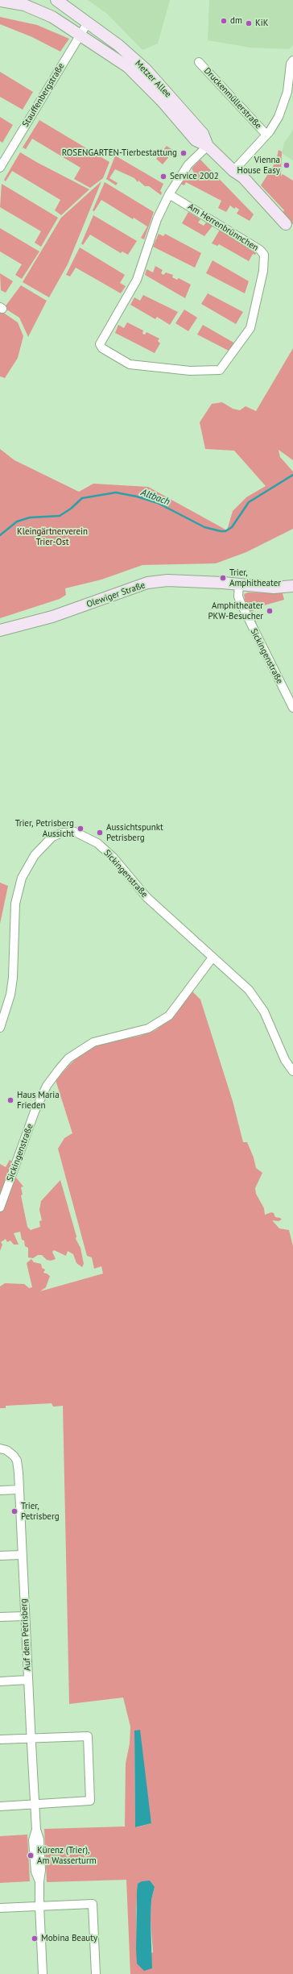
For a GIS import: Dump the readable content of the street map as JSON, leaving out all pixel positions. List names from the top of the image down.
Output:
{
  "streets": {
    "street": [
      "Metzer Allee",
      "Stauffenbergstraße",
      "Druckenmüllerstraße",
      "Am Herrenbrünnchen",
      "Olewiger Straße",
      "Sickingenstraße",
      "Auf dem Petrisberg"
    ]
  },
  "crossings": [
    ["Metzer Allee", "Stauffenbergstraße"],
    ["Metzer Allee", "Druckenmüllerstraße"],
    ["Metzer Allee", "Am Herrenbrünnchen"],
    ["Olewiger Straße", "Sickingenstraße"]
  ],
  "water": ["Altbach"],
  "parks": ["Kleingärtnerverein Trier-Ost"],
  "places": [
    "dm",
    "KiK",
    "ROSENGARTEN-Tierbestattung",
    "Vienna House Easy",
    "Service 2002",
    "Trier, Amphitheater",
    "Amphitheater PKW-Besucher",
    "Trier, Petrisberg Aussicht",
    "Aussichtspunkt Petrisberg",
    "Haus Maria Frieden",
    "Trier, Petrisberg",
    "Kürenz (Trier), Am Wasserturm",
    "Mobina Beauty"
  ]
}
